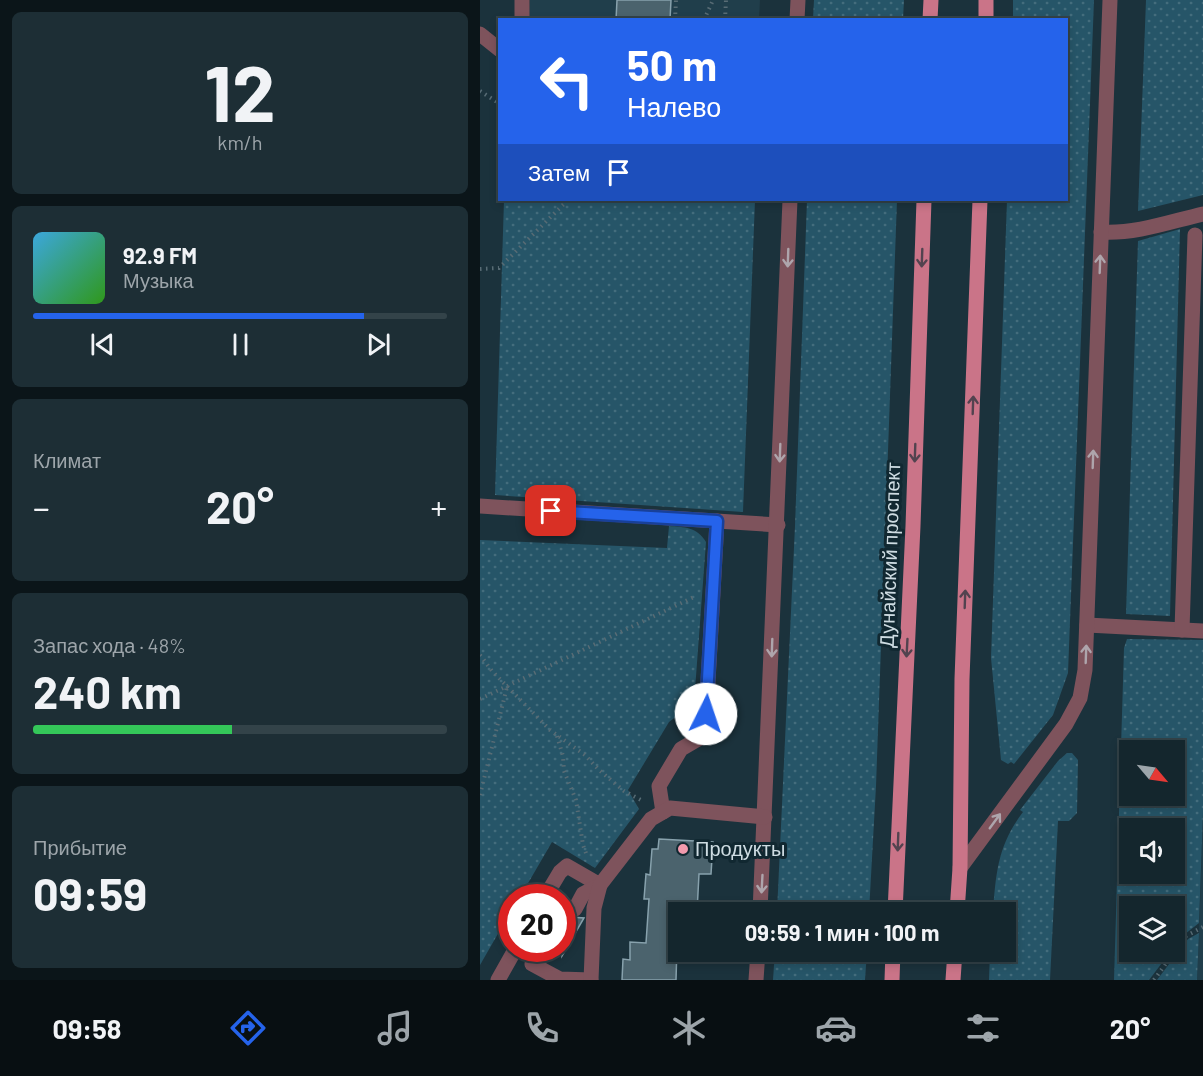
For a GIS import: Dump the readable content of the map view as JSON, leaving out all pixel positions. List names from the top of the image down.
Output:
{
  "streets": {
    "main road": ["Дунайский проспект"]
  },
  "places": ["Продукты"],
  "north": "bottom right",
  "page": {
    "tile": [
      ["12", "km/h"],
      "Климат",
      ["Запас хода · 48%", "240 km"],
      ["Прибытие", "09:59"]
    ],
    "turn": ["50 m", "Налево"],
    "then": "Затем",
    "song": ["92.9 FM", "Музыка"],
    "heat": ["−", "20°", "+"],
    "limit": "20",
    "trip": "09:59 · 1 мин · 100 m",
    "tabs": ["09:58", "20°"]
  }
}
